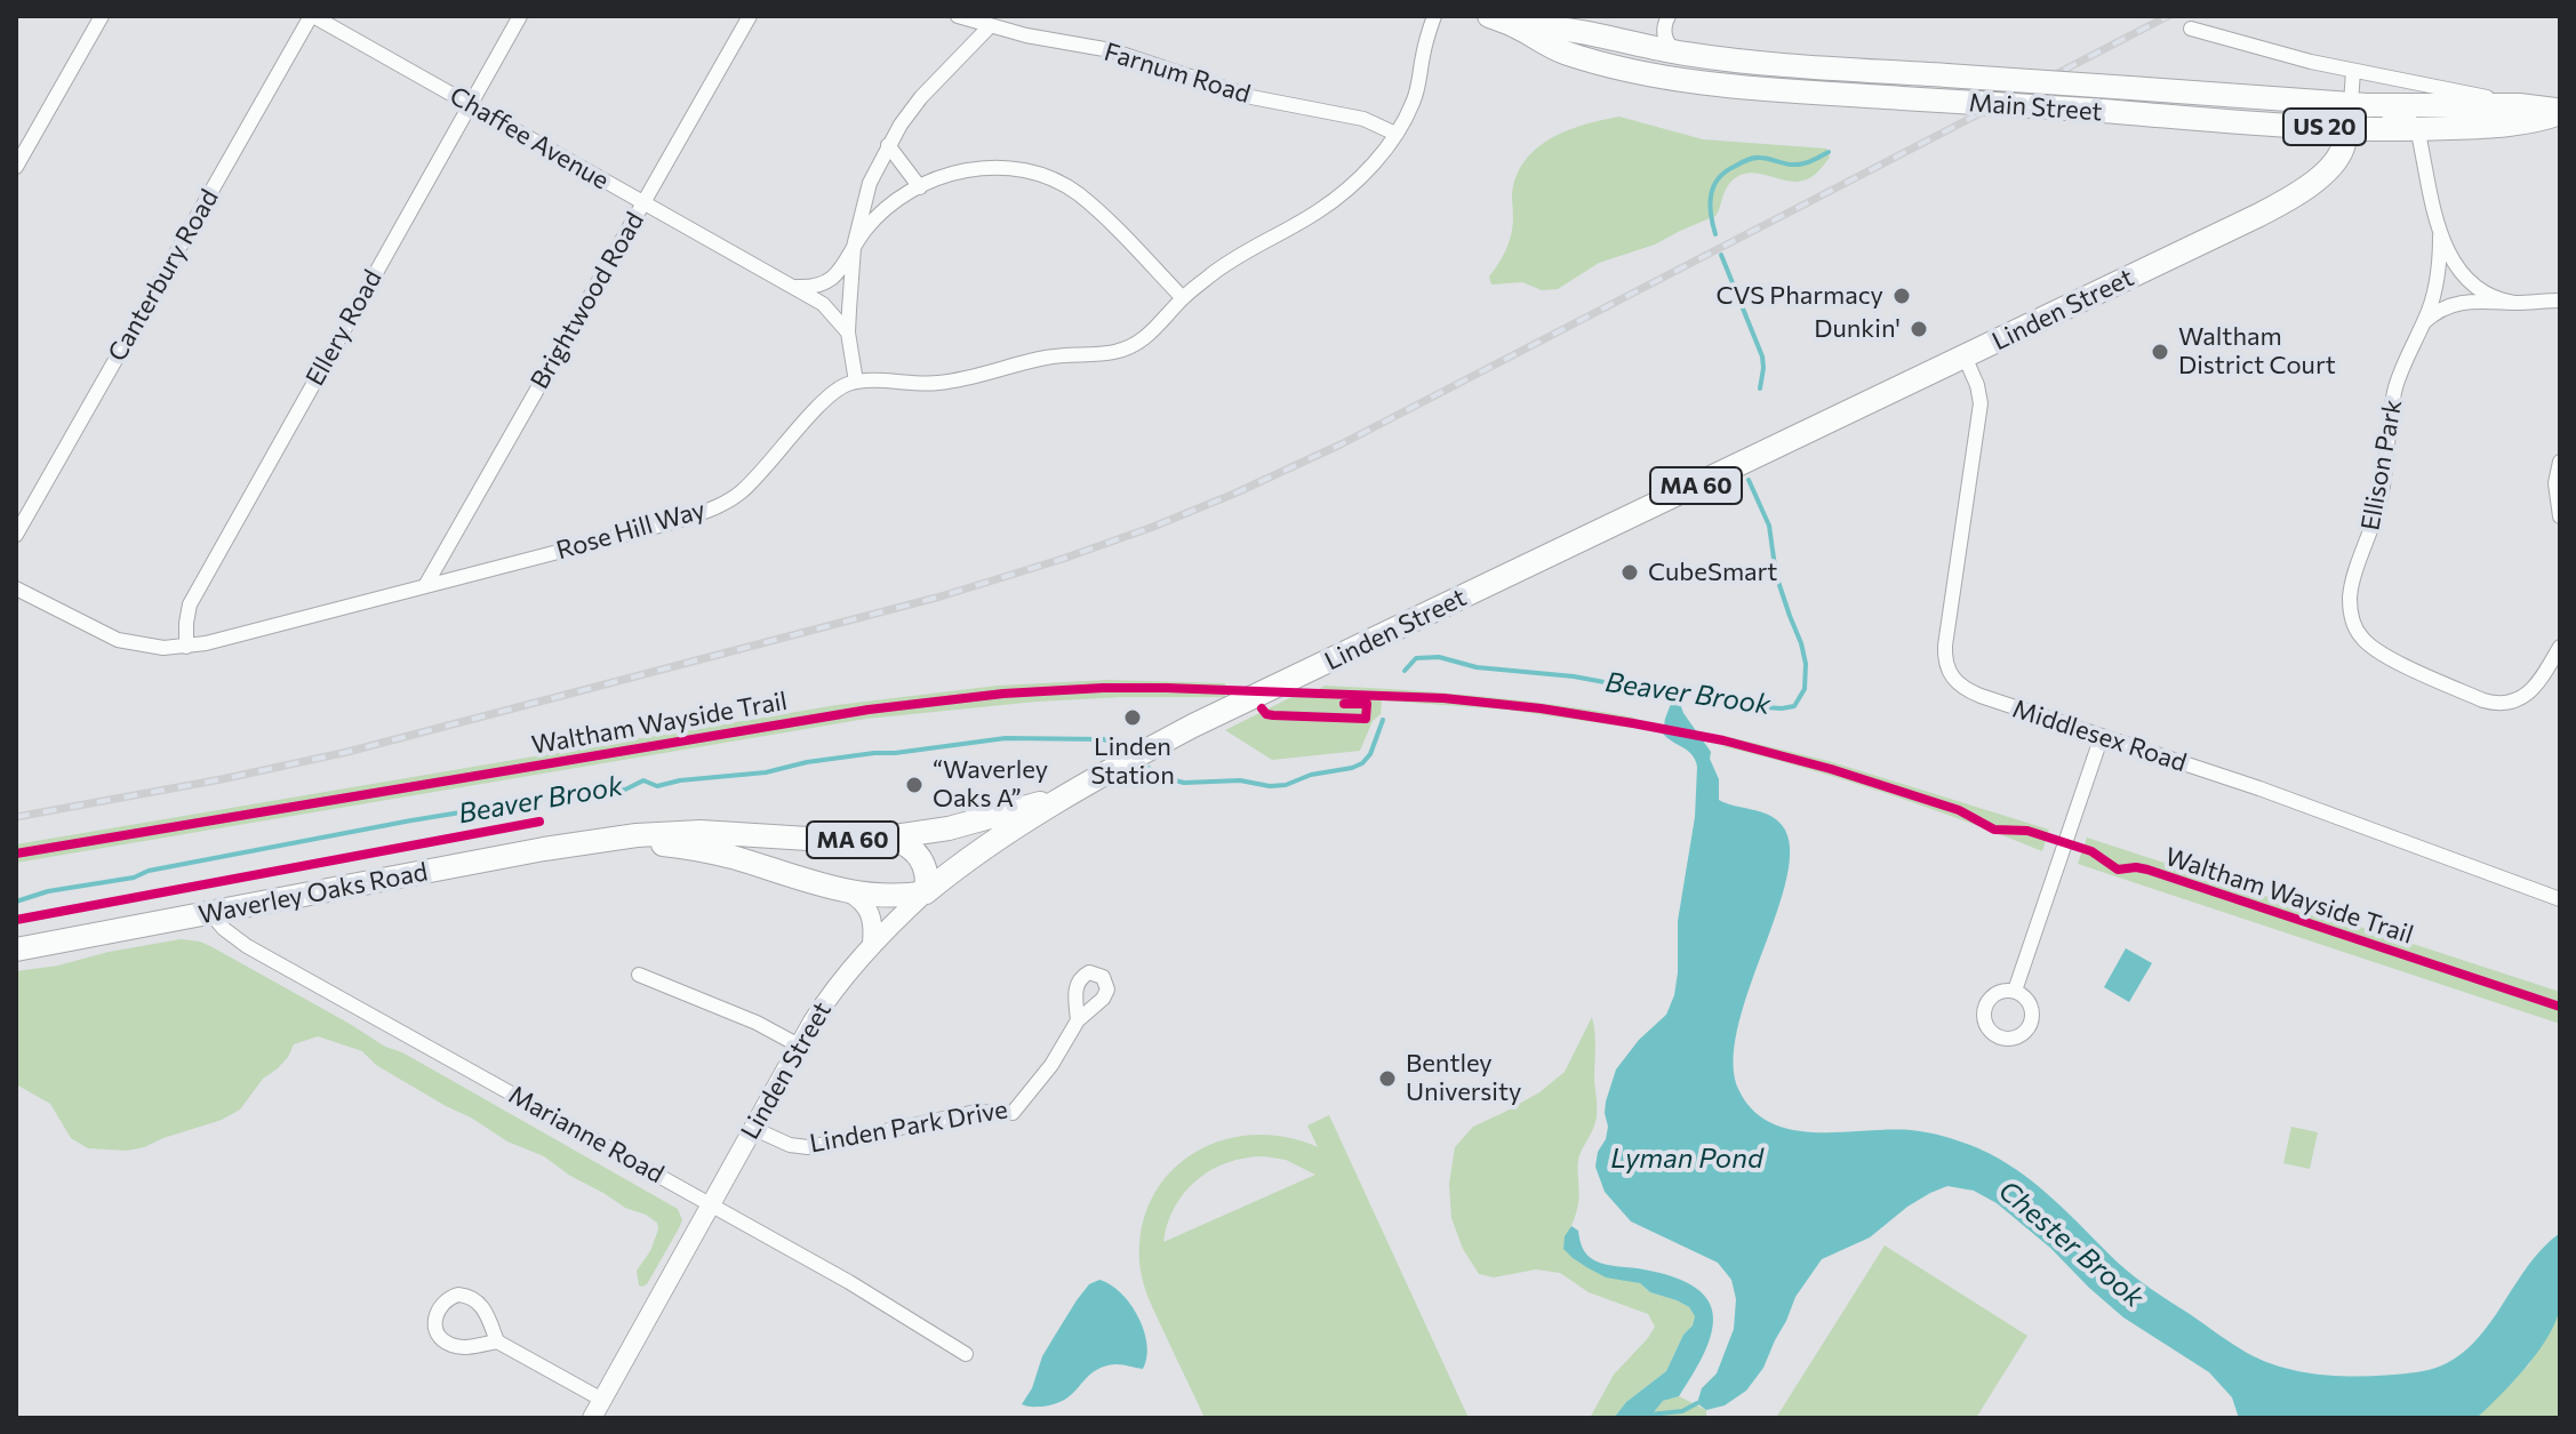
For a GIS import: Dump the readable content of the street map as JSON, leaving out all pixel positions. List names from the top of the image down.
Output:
{
  "streets": {
    "main road": [
      "Main Street",
      "US 20",
      "Linden Street",
      "MA 60",
      "Waverley Oaks Road"
    ],
    "street": [
      "Farnum Road",
      "Chaffee Avenue",
      "Canterbury Road",
      "Brightwood Road",
      "Ellery Road",
      "Ellison Park",
      "Rose Hill Way",
      "Middlesex Road",
      "Linden Park Drive",
      "Marianne Road"
    ],
    "cycle path": ["Waltham Wayside Trail"]
  },
  "crossings": [
    ["Main Street", "Linden Street"],
    ["Main Street", "Ellison Park"],
    ["Chaffee Avenue", "Canterbury Road"],
    ["Chaffee Avenue", "Brightwood Road"],
    ["Chaffee Avenue", "Ellery Road"],
    ["Brightwood Road", "Rose Hill Way"],
    ["Linden Street", "Middlesex Road"],
    ["Linden Street", "Waverley Oaks Road"],
    ["Linden Street", "Linden Park Drive"],
    ["Linden Street", "Marianne Road"],
    ["Ellery Road", "Rose Hill Way"],
    ["Waverley Oaks Road", "Marianne Road"]
  ],
  "water": ["Beaver Brook", "Lyman Pond", "Chester Brook"],
  "places": [
    "CVS Pharmacy",
    "Dunkin'",
    "Waltham District Court",
    "CubeSmart",
    "Linden Station",
    "“Waverley Oaks A”",
    "Bentley University"
  ]
}
